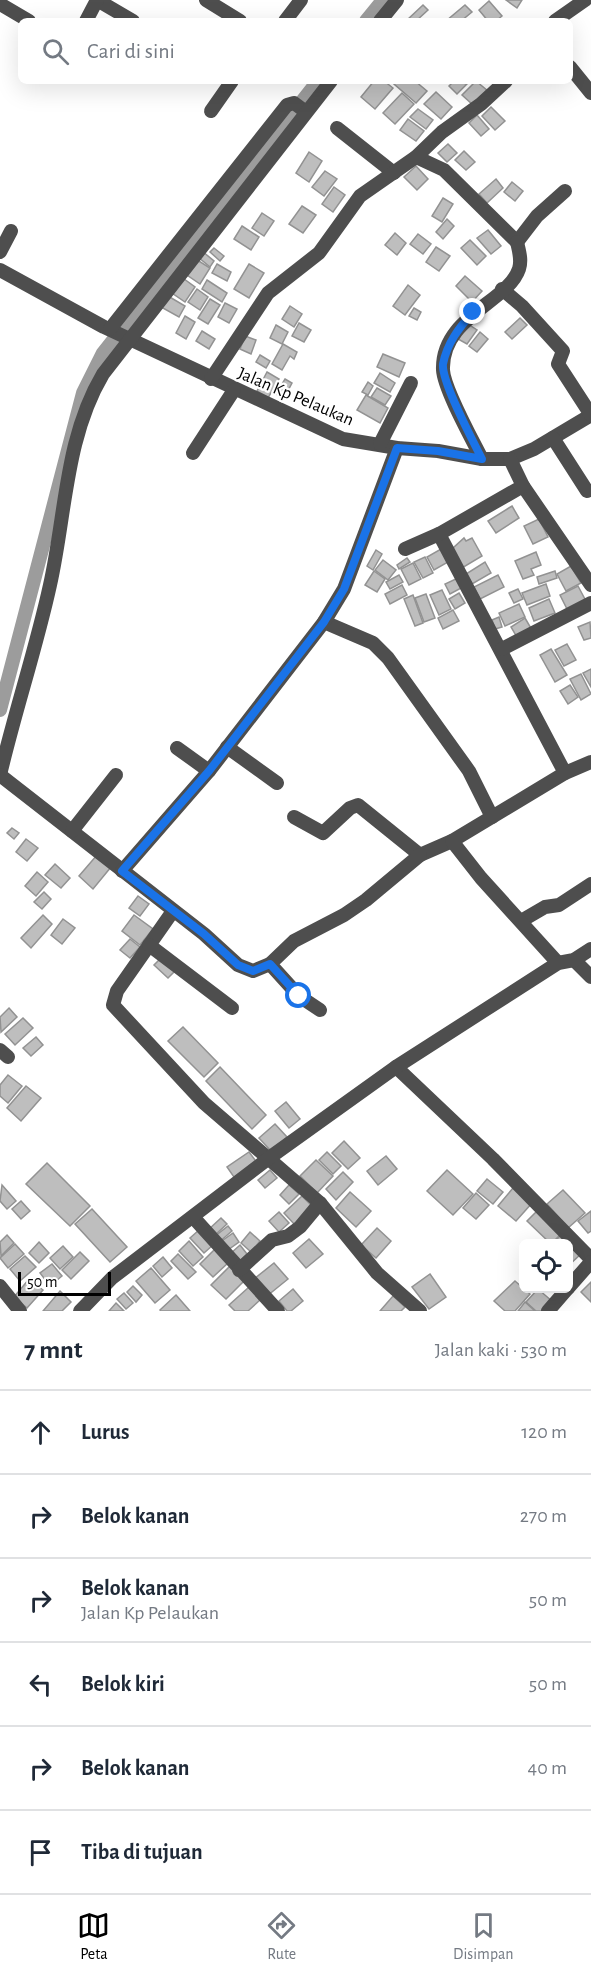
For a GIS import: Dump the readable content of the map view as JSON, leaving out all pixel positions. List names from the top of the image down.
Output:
{
  "streets": {
    "street": ["Jalan Kp Pelaukan"]
  },
  "scale_bar": "50 m",
  "page": {
    "search": "Cari di sini",
    "scale": "50 m",
    "heading": ["7 mnt", "Jalan kaki · 530 m"],
    "list": [
      ["Lurus", "120 m"],
      ["Belok kanan", "270 m"],
      ["Belok kanan", "Jalan Kp Pelaukan", "50 m"],
      ["Belok kiri", "50 m"],
      ["Belok kanan", "40 m"],
      "Tiba di tujuan"
    ],
    "nav": ["Peta", "Rute", "Disimpan"]
  }
}
